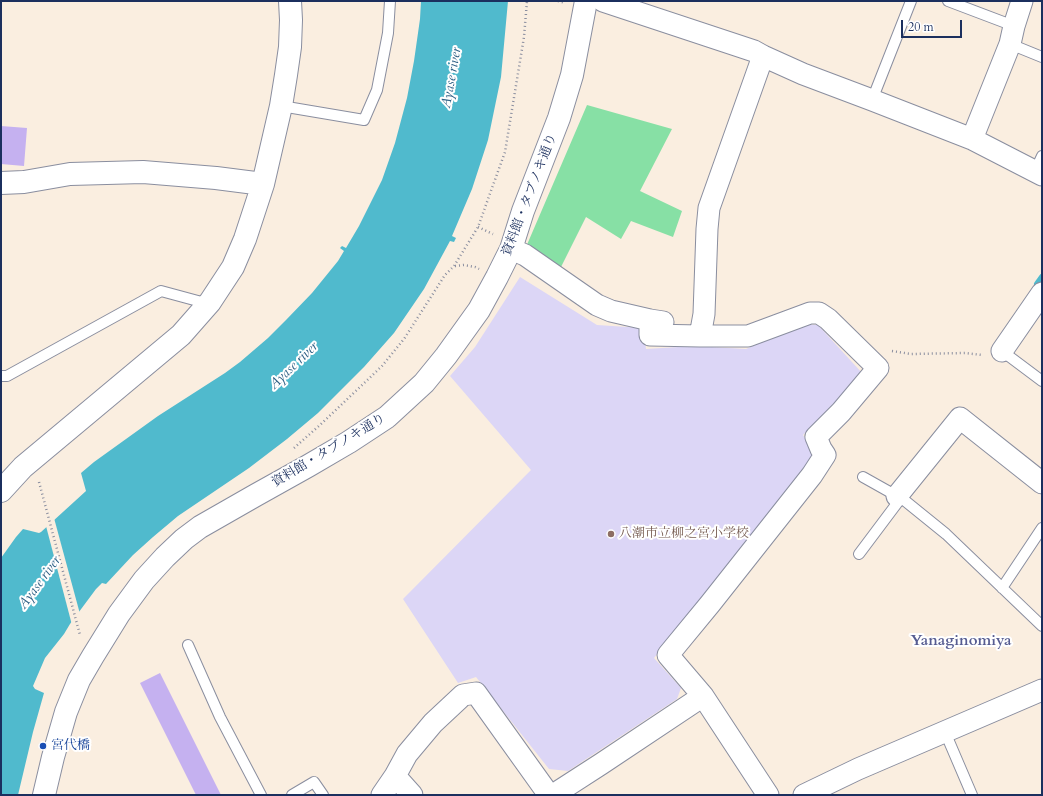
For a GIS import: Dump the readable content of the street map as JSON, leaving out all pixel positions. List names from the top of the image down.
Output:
{
  "streets": {
    "street": ["資料館・タブノキ通り"]
  },
  "districts": ["Yanaginomiya"],
  "water": ["Ayase river"],
  "places": ["八潮市立柳之宮小学校", "宮代橋"],
  "scale_bar": "20 m"
}
